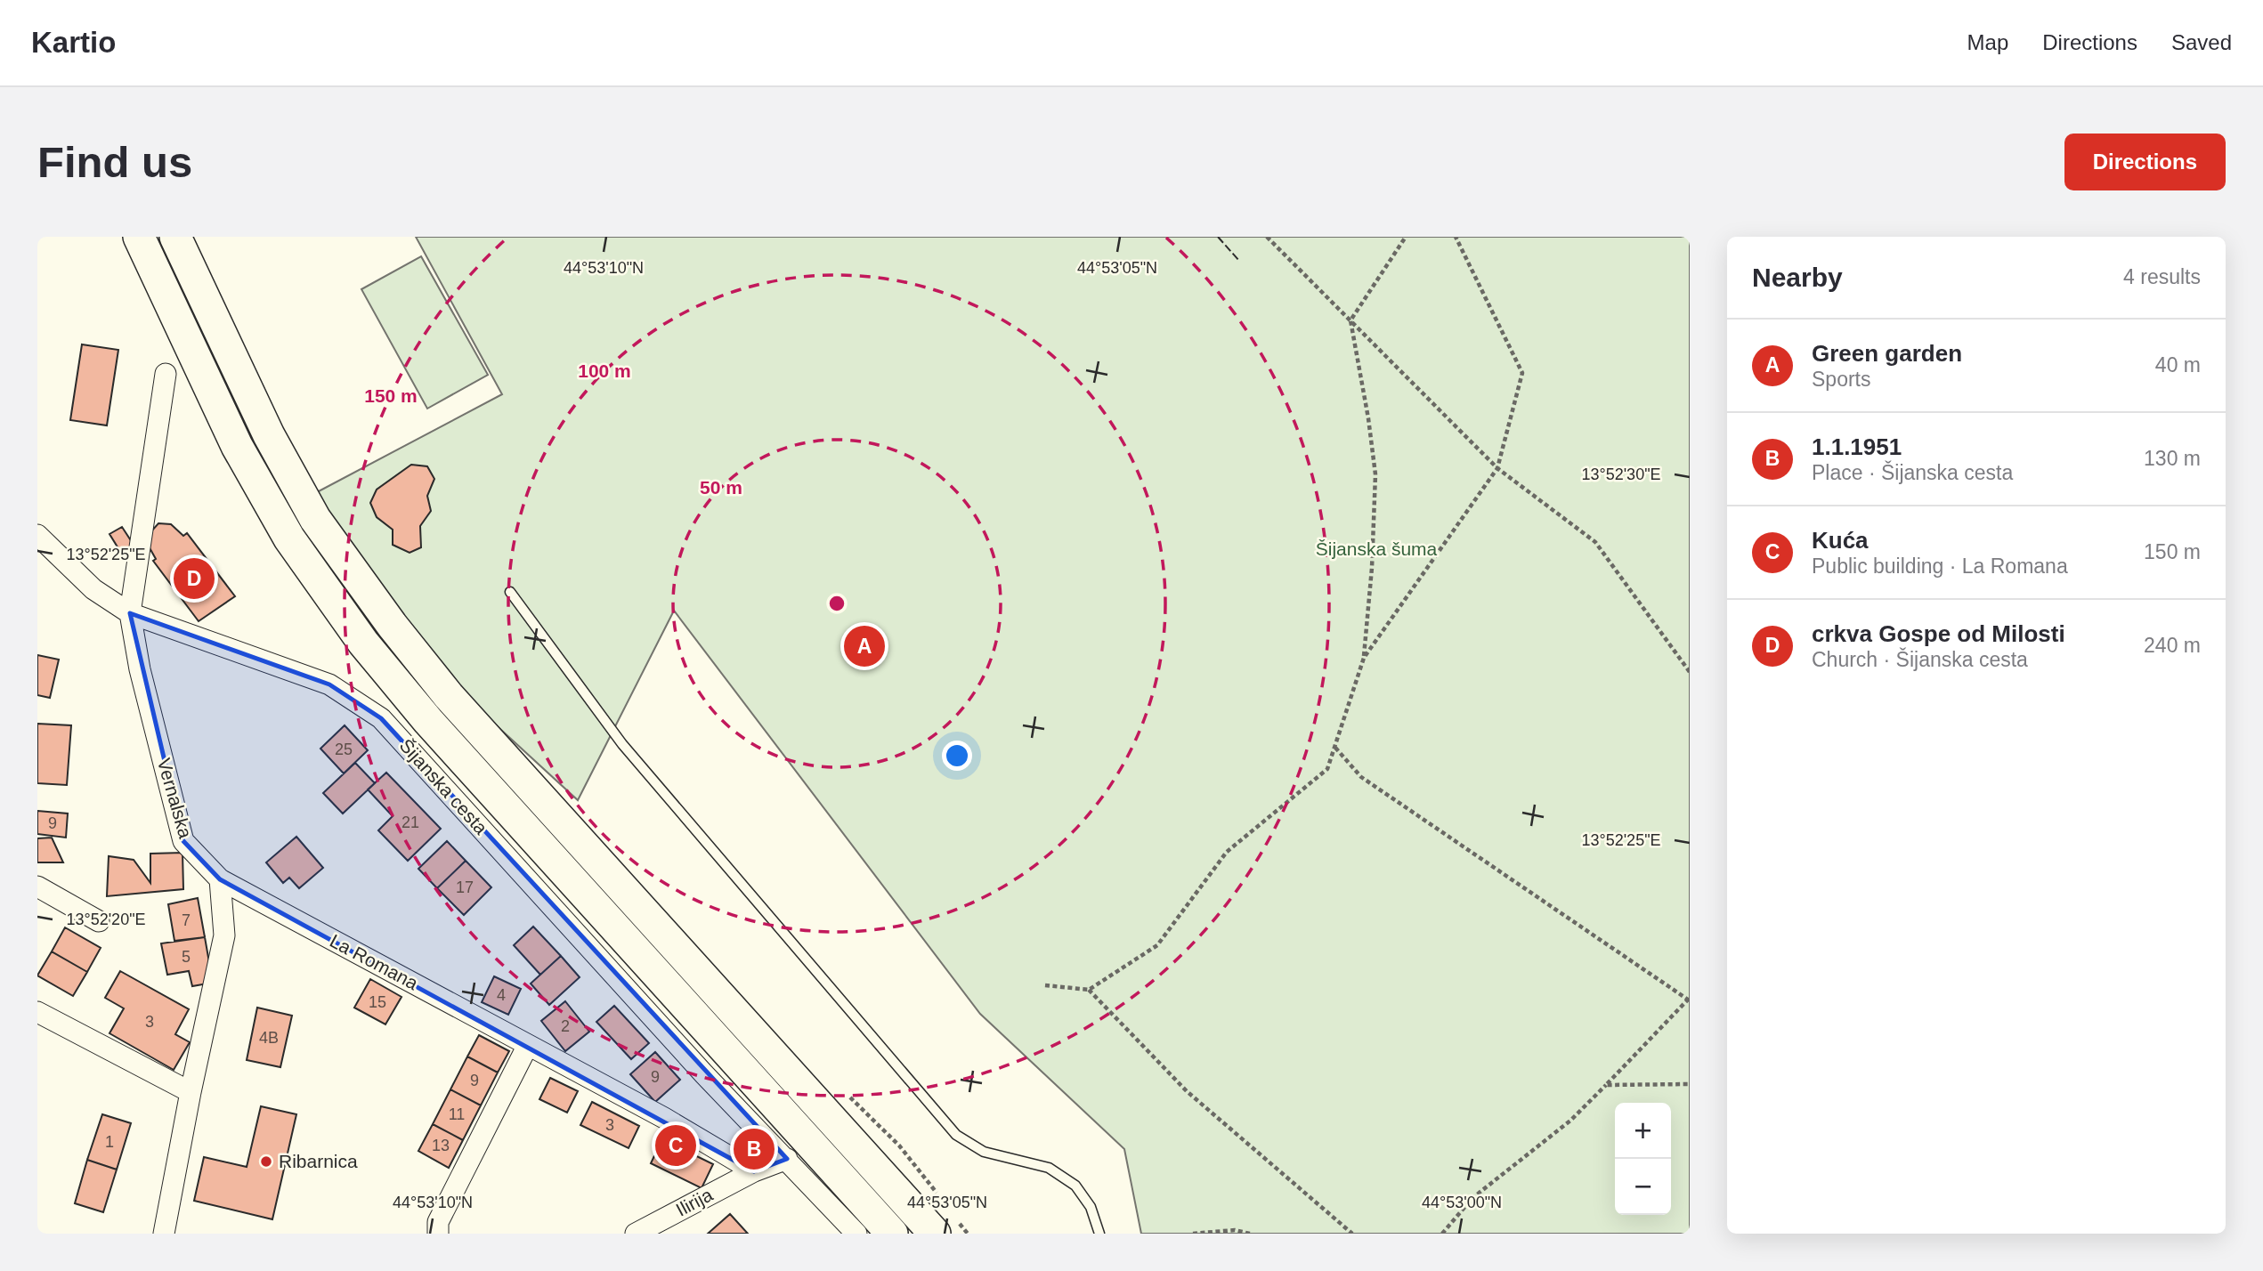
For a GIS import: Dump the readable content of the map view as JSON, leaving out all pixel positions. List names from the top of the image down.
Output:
{
  "streets": {
    "street": [
      "Šijanska cesta",
      "Vernalska",
      "La Romana",
      "Ilirija"
    ]
  },
  "crossings": [
    ["Šijanska cesta", "Vernalska"],
    ["Vernalska", "La Romana"],
    ["La Romana", "Ilirija"]
  ],
  "parks": ["Šijanska šuma"],
  "places": ["Ribarnica"],
  "house_numbers": [
    "25",
    "21",
    "9",
    "17",
    "7",
    "5",
    "4",
    "15",
    "3",
    "2",
    "4B",
    "9",
    "9",
    "11",
    "3",
    "1",
    "13"
  ],
  "page": {
    "header": "Kartio",
    "nav": ["Map", "Directions", "Saved"],
    "buttons": "Directions",
    "title": "Find us",
    "heading": ["Nearby", "4 results"],
    "list": [
      {
        "mark": "A",
        "name": "Green garden",
        "note": "Sports",
        "value": "40 m"
      },
      {
        "mark": "B",
        "name": "1.1.1951",
        "note": "Place · Šijanska cesta",
        "value": "130 m"
      },
      {
        "mark": "C",
        "name": "Kuća",
        "note": "Public building · La Romana",
        "value": "150 m"
      },
      {
        "mark": "D",
        "name": "crkva Gospe od Milosti",
        "note": "Church · Šijanska cesta",
        "value": "240 m"
      }
    ],
    "pins": [
      "D",
      "A",
      "C",
      "B"
    ],
    "map_buttons": ["+", "−"]
  },
  "coordinates": [
    "44°53'10\"N",
    "44°53'05\"N",
    "13°52'30\"E",
    "13°52'25\"E",
    "13°52'20\"E",
    "44°53'00\"N"
  ],
  "rings": ["100 m", "150 m", "50 m"]
}
